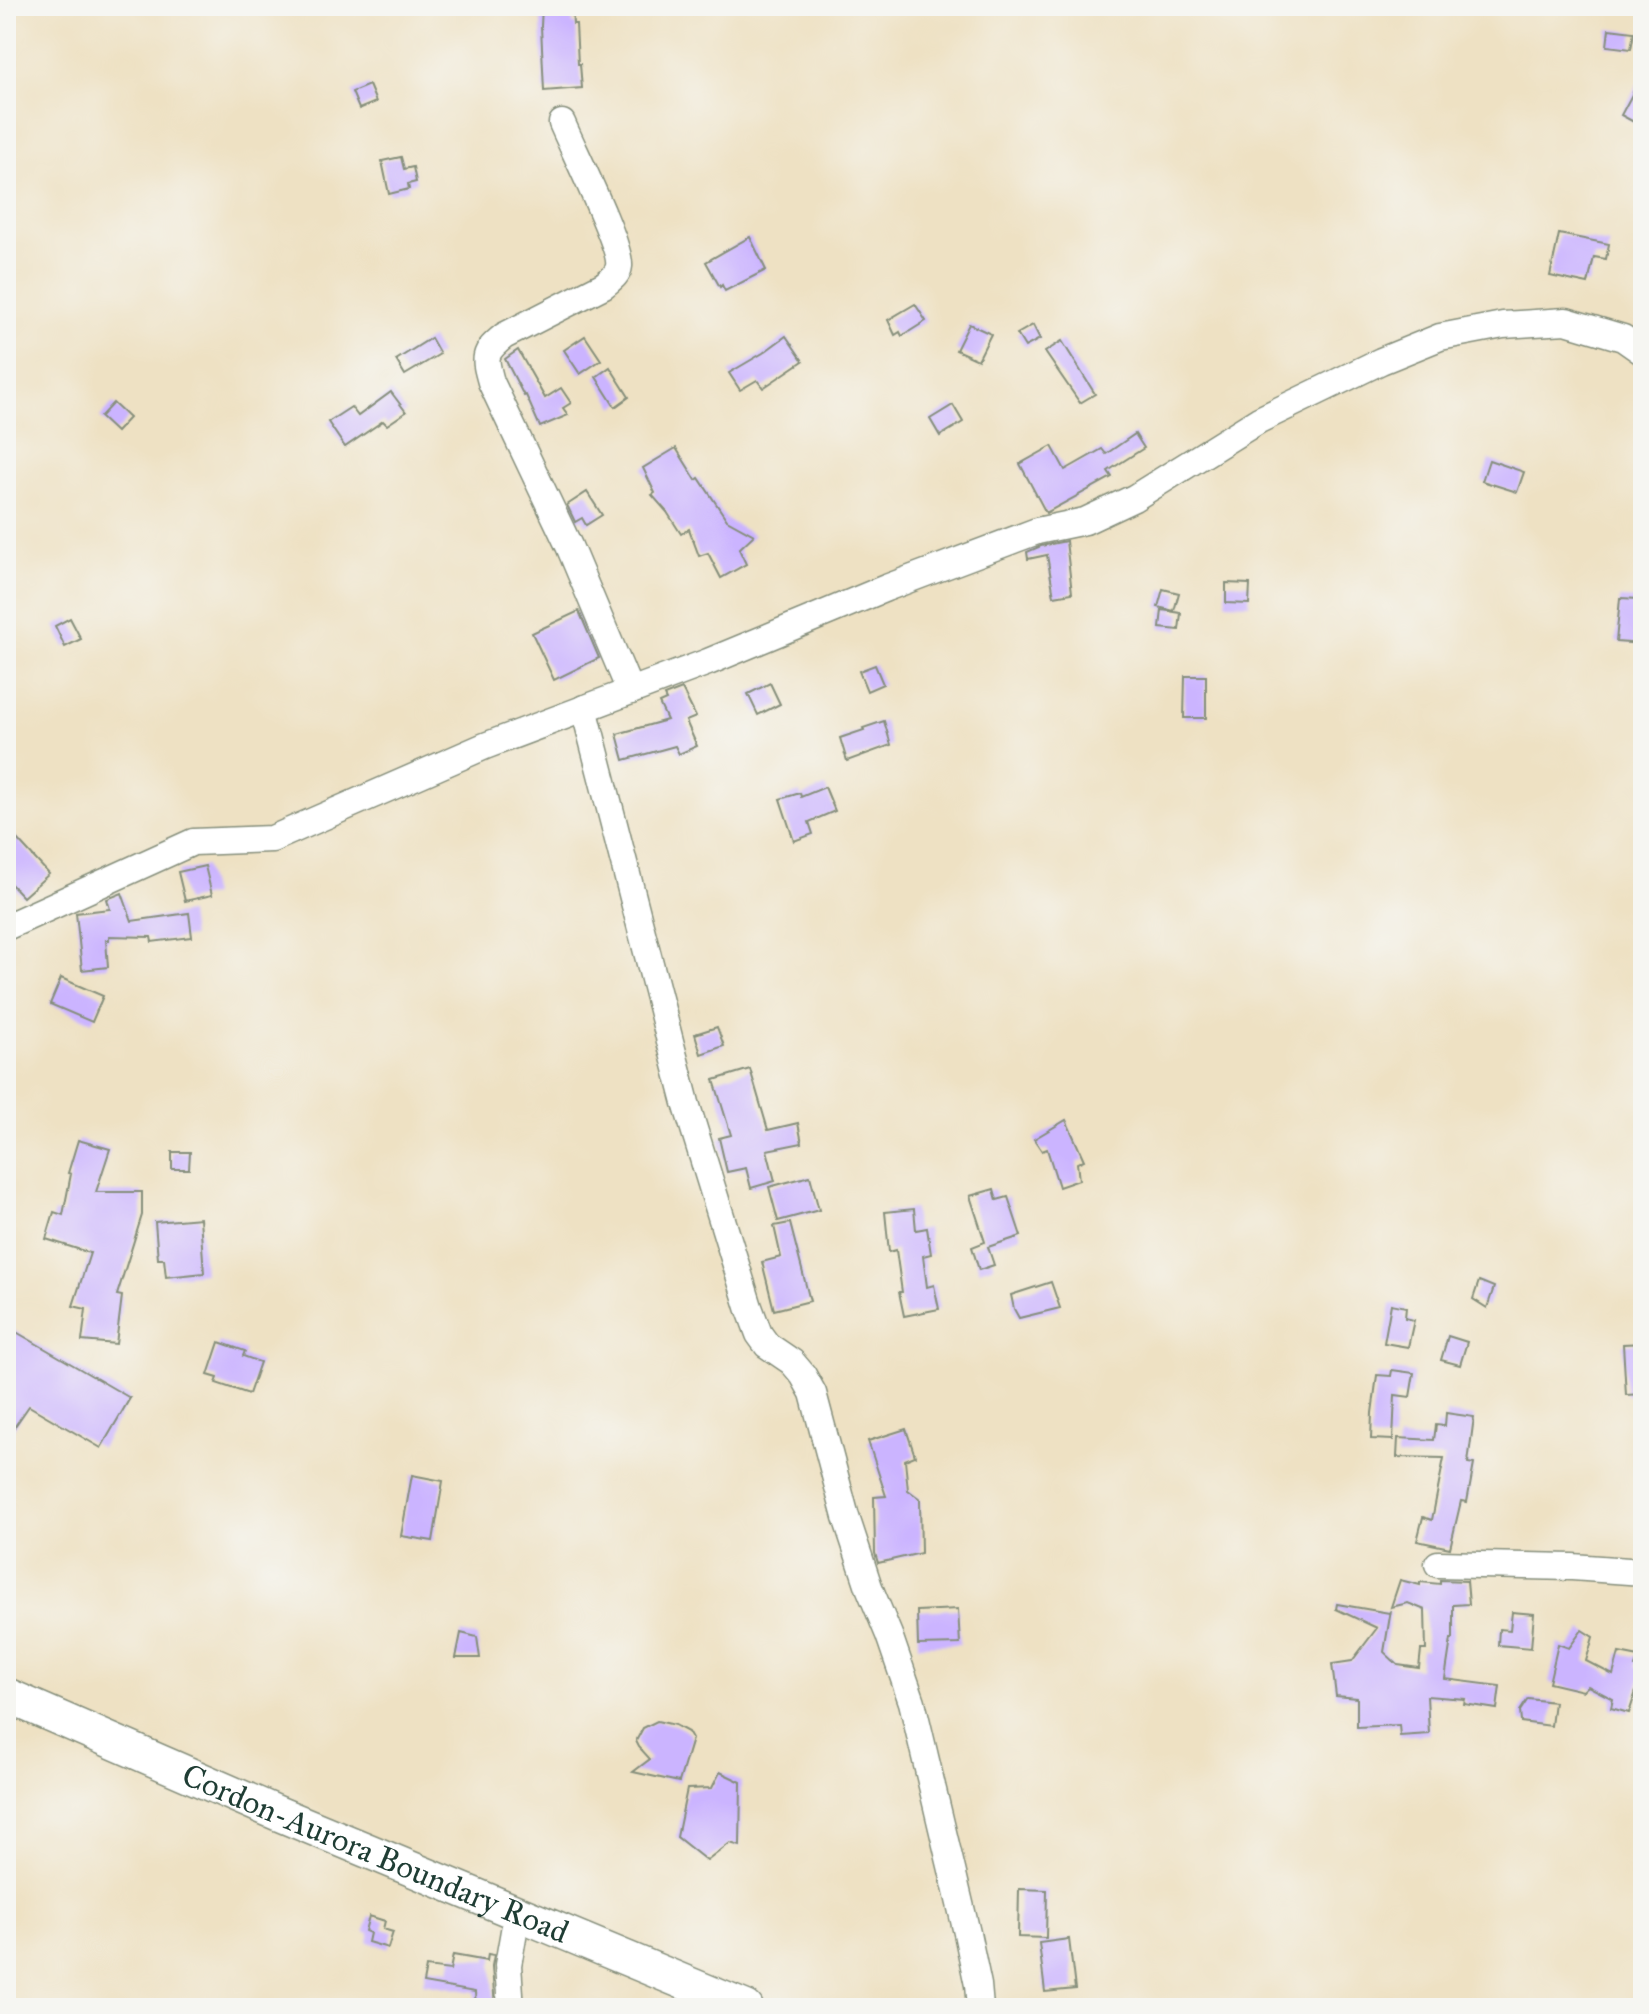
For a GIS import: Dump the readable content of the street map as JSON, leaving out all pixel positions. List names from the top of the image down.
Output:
{
  "streets": {
    "main road": ["Cordon-Aurora Boundary Road"]
  }
}
